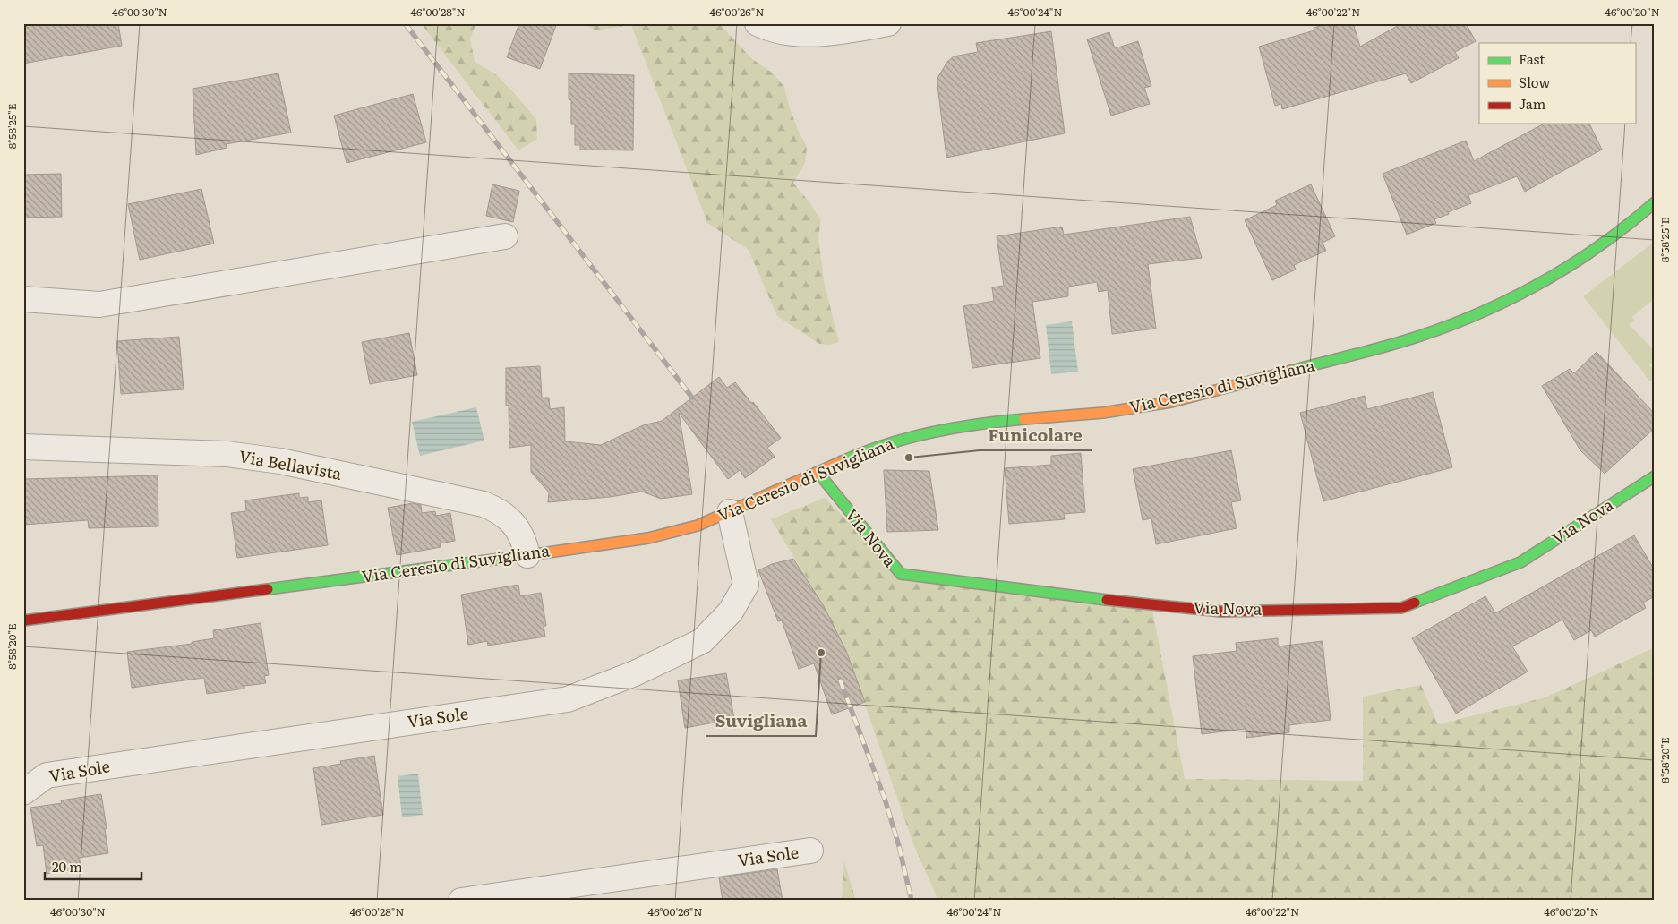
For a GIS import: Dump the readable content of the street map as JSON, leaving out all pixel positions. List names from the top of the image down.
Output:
{
  "streets": {
    "main road": ["Via Ceresio di Suvigliana", "Via Nova"],
    "street": ["Via Bellavista", "Via Sole"]
  },
  "crossings": [
    ["Via Ceresio di Suvigliana", "Via Bellavista"],
    ["Via Ceresio di Suvigliana", "Via Nova"],
    ["Via Ceresio di Suvigliana", "Via Sole"]
  ],
  "places": ["Funicolare", "Suvigliana"],
  "legend": ["Fast", "Slow", "Jam"],
  "scale_bar": "20 m",
  "coordinates": [
    "46°00'30\"N",
    "46°00'28\"N",
    "46°00'26\"N",
    "46°00'24\"N",
    "46°00'22\"N",
    "46°00'20\"N",
    "8°58'25\"E",
    "8°58'20\"E"
  ]
}
